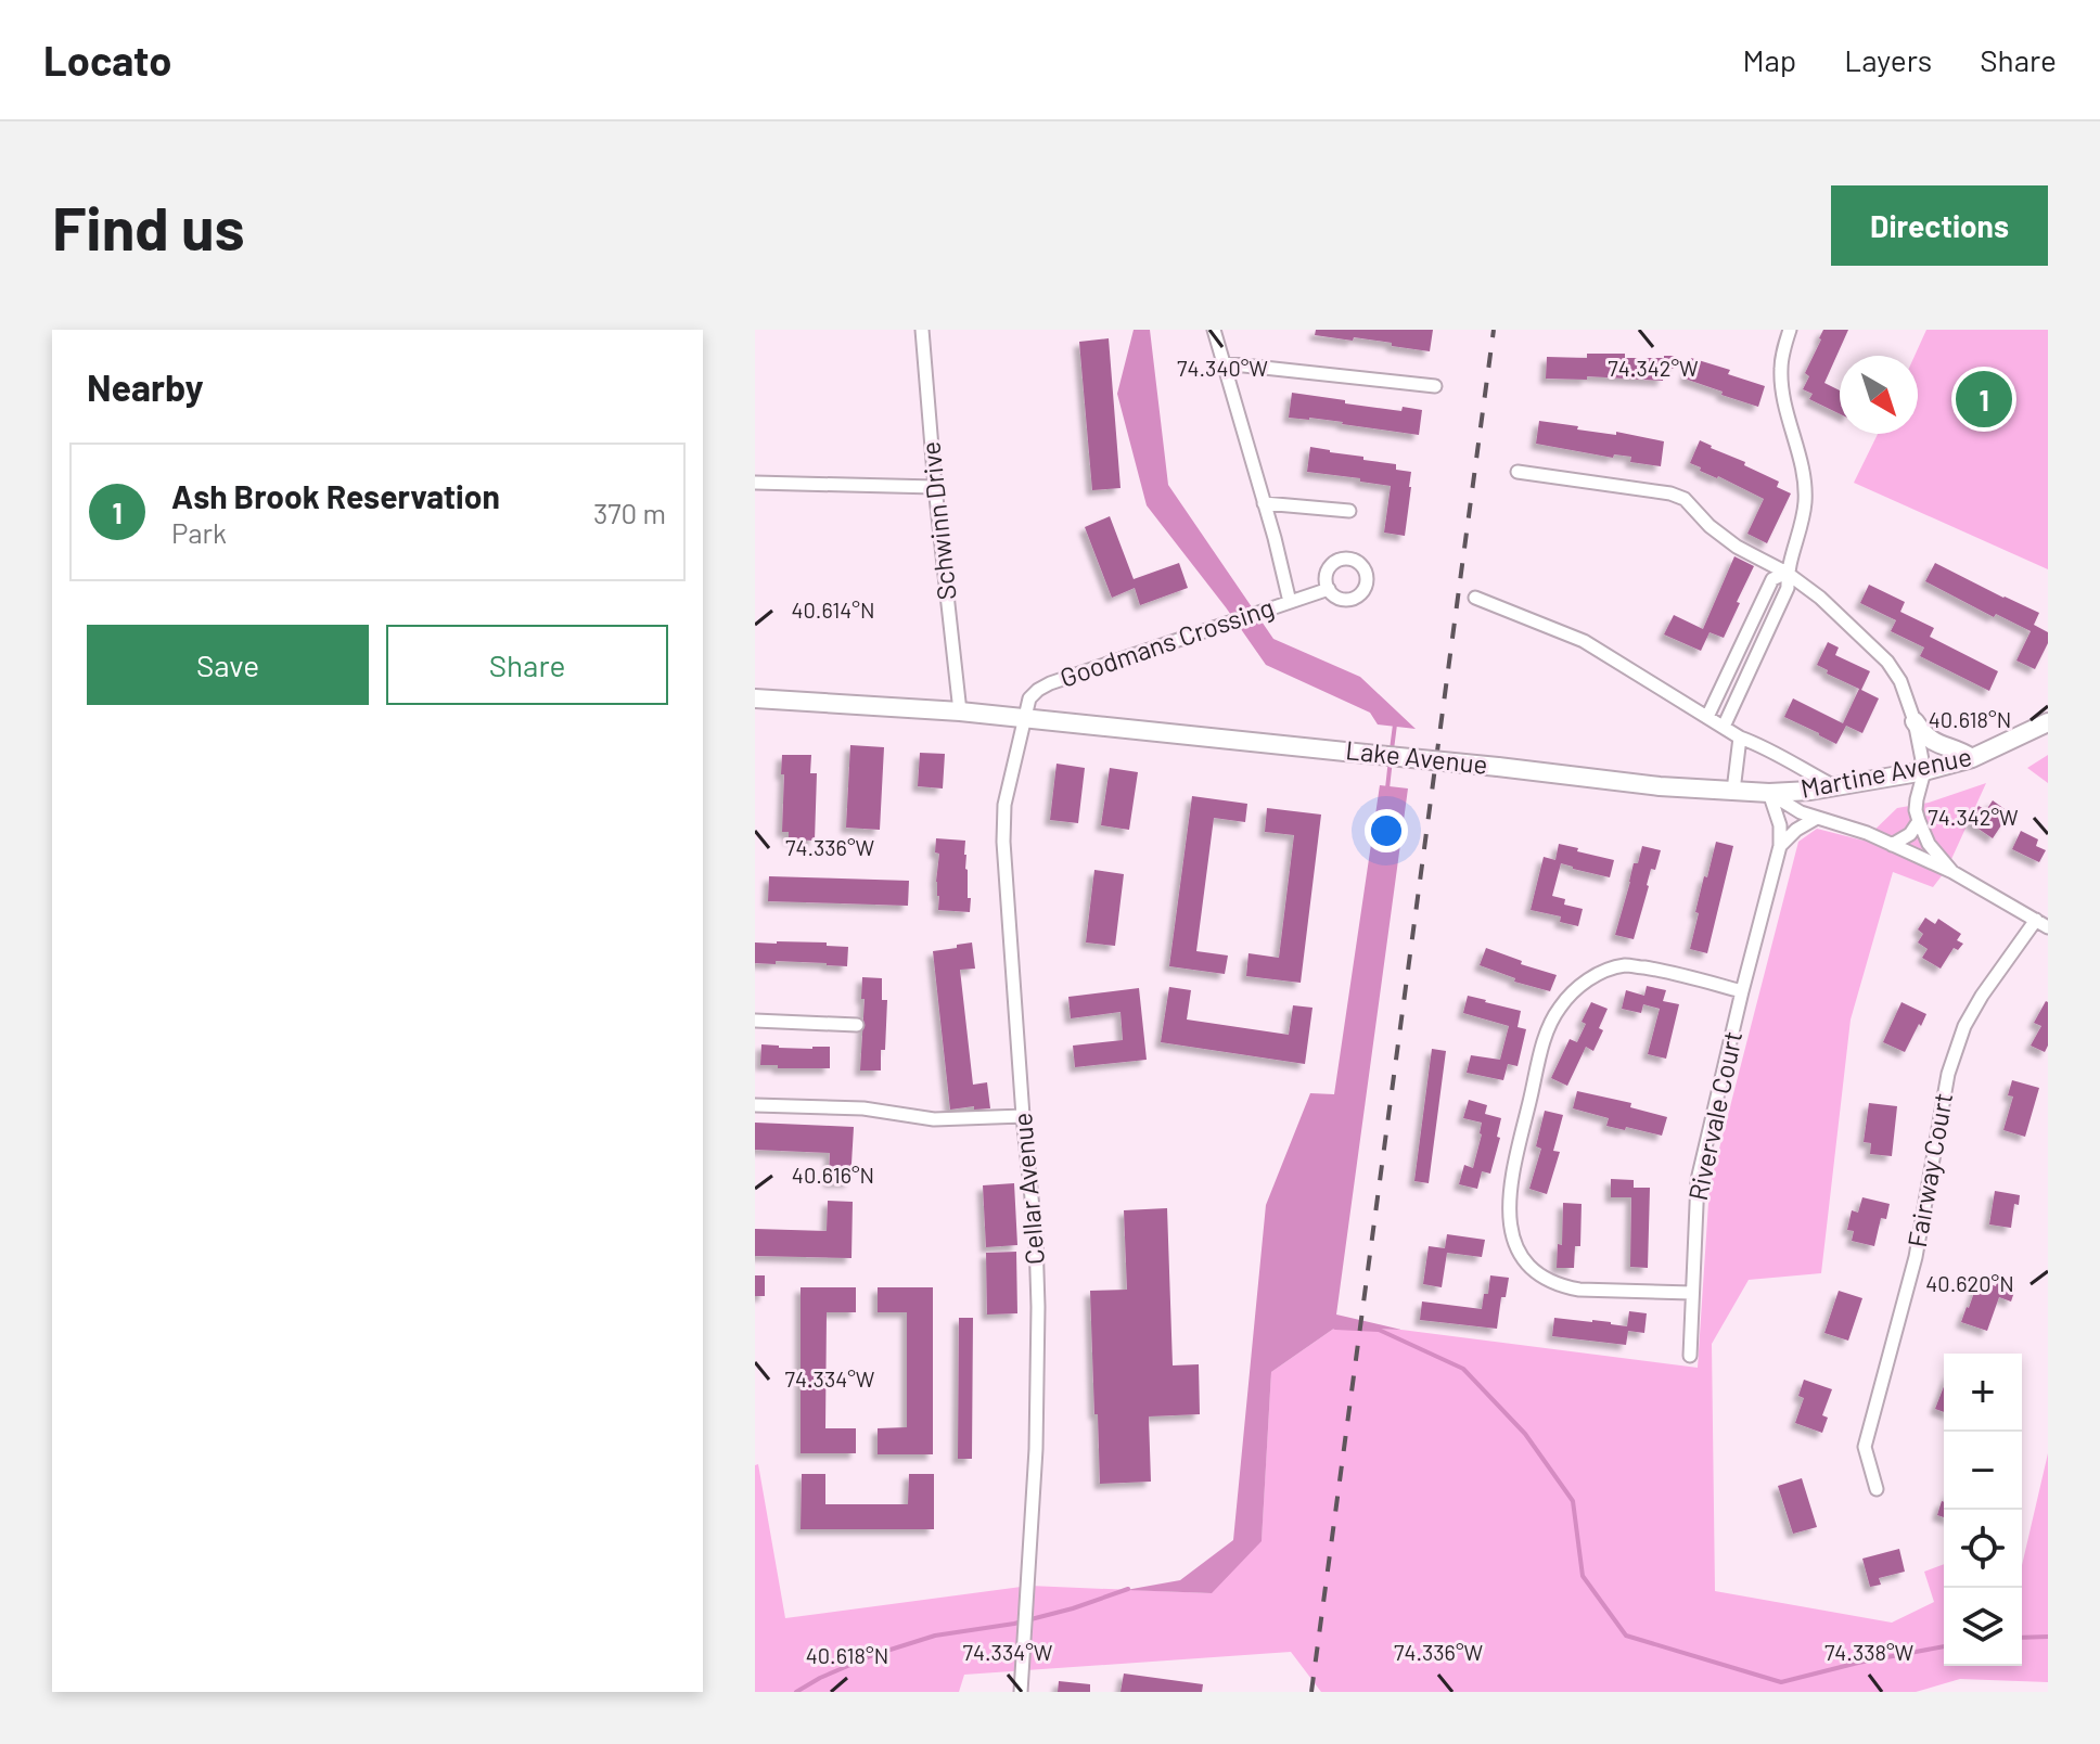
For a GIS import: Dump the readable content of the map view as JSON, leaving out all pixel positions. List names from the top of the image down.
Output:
{
  "streets": {
    "main road": ["Lake Avenue", "Martine Avenue"],
    "street": [
      "Schwinn Drive",
      "Goodmans Crossing",
      "Rivervale Court",
      "Fairway Court",
      "Cellar Avenue"
    ]
  },
  "crossings": [
    ["Schwinn Drive", "Lake Avenue"],
    ["Goodmans Crossing", "Lake Avenue"],
    ["Goodmans Crossing", "Cellar Avenue"],
    ["Lake Avenue", "Martine Avenue"],
    ["Lake Avenue", "Rivervale Court"],
    ["Lake Avenue", "Fairway Court"],
    ["Lake Avenue", "Cellar Avenue"],
    ["Martine Avenue", "Rivervale Court"]
  ],
  "north": "bottom right",
  "page": {
    "header": "Locato",
    "nav": ["Map", "Layers", "Share"],
    "buttons": [
      "Directions",
      ["Save", "Share"]
    ],
    "title": "Find us",
    "heading": "Nearby",
    "pins": "1",
    "list": [
      {
        "mark": "1",
        "name": "Ash Brook Reservation",
        "note": "Park",
        "value": "370 m"
      }
    ],
    "map_buttons": ["+", "−"]
  },
  "coordinates": [
    "74.340°W",
    "74.342°W",
    "40.614°N",
    "40.618°N",
    "74.336°W",
    "40.616°N",
    "40.620°N",
    "74.334°W",
    "74.338°W"
  ]
}
